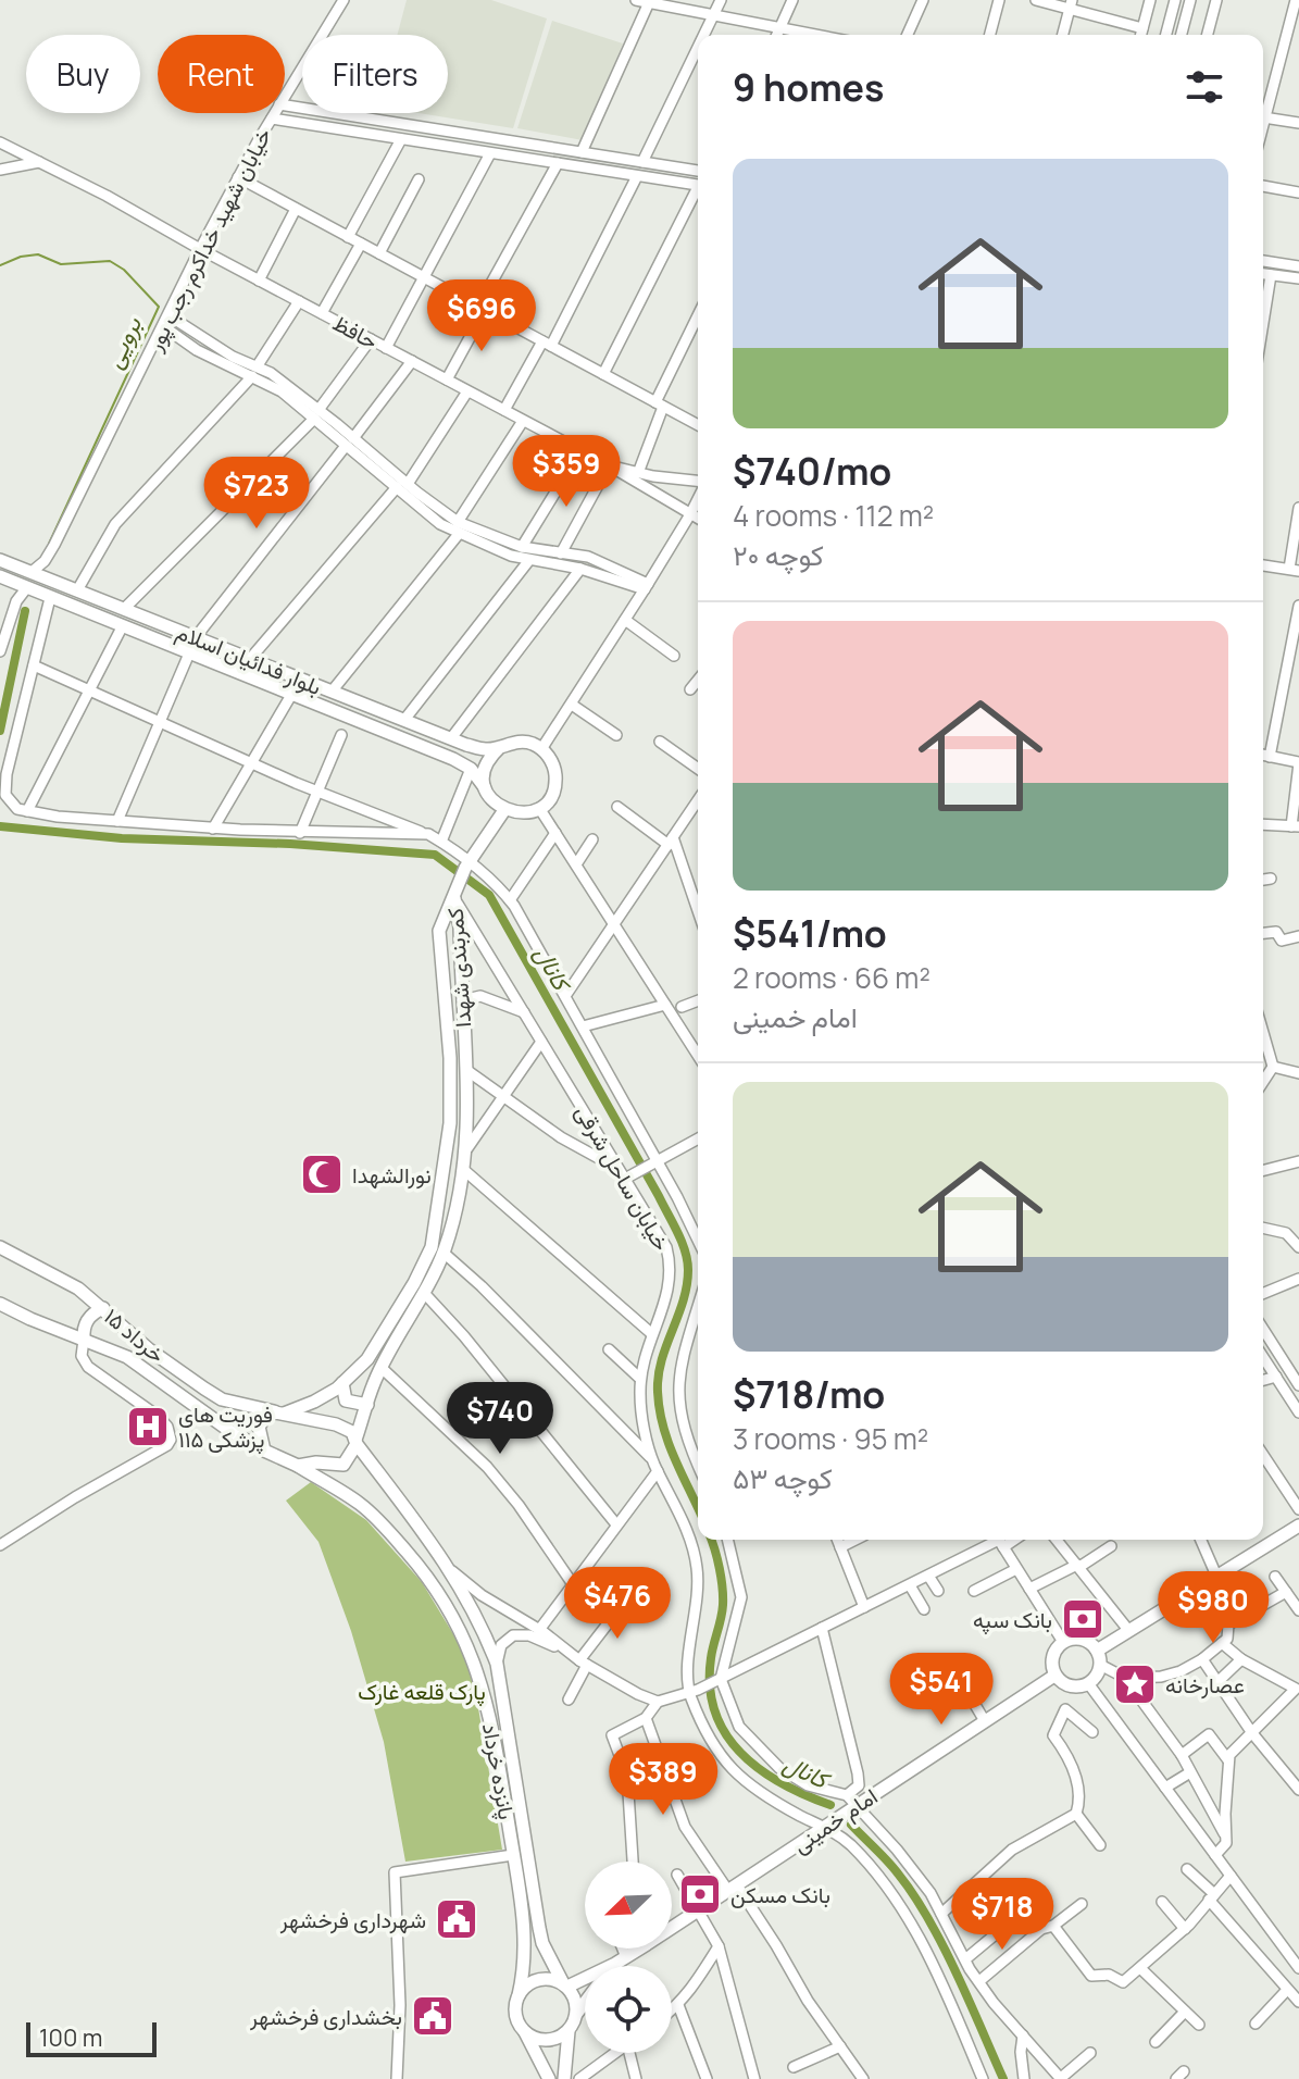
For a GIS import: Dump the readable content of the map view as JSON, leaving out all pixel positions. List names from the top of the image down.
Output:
{
  "streets": {
    "main road": [
      "بلوار فدائیان اسلام",
      "کمربندی شهدا",
      "۱۵ خرداد",
      "پانزده خرداد",
      "امام خمینی"
    ],
    "street": ["خیابان شهید خداکرم رجب پور", "حافظ", "خیابان ساحل شرقی"]
  },
  "crossings": [
    ["خیابان شهید خداکرم رجب پور", "حافظ"],
    ["خیابان شهید خداکرم رجب پور", "بلوار فدائیان اسلام"],
    ["کمربندی شهدا", "خیابان ساحل شرقی"],
    ["کمربندی شهدا", "۱۵ خرداد"],
    ["کمربندی شهدا", "پانزده خرداد"],
    ["خیابان ساحل شرقی", "امام خمینی"],
    ["۱۵ خرداد", "پانزده خرداد"],
    ["پانزده خرداد", "امام خمینی"]
  ],
  "water": ["برویی", "کانال"],
  "parks": ["پارک قلعه غارک"],
  "places": {
    "mosque": ["نورالشهدا"],
    "hospital": ["فوریت های پزشکی ۱۱۵"],
    "bank": ["بانک سپه", "بانک مسکن"],
    "place": ["عصارخانه"],
    "public building": ["شهرداری فرخشهر", "بخشداری فرخشهر"]
  },
  "scale_bar": "100 m",
  "north": "bottom left",
  "page": {
    "chip": ["Buy", "Rent", "Filters"],
    "heading": "9 homes",
    "list": [
      {
        "name": "$740/mo",
        "note": "4 rooms · 112 m² · کوچه ۲۰"
      },
      {
        "name": "$541/mo",
        "note": "2 rooms · 66 m² · امام خمینی"
      },
      {
        "name": "$718/mo",
        "note": "3 rooms · 95 m² · کوچه ۵۳"
      }
    ],
    "price": [
      "$696",
      "$359",
      "$723",
      "$740",
      "$476",
      "$980",
      "$541",
      "$389",
      "$718"
    ],
    "scale": "100 m"
  }
}
